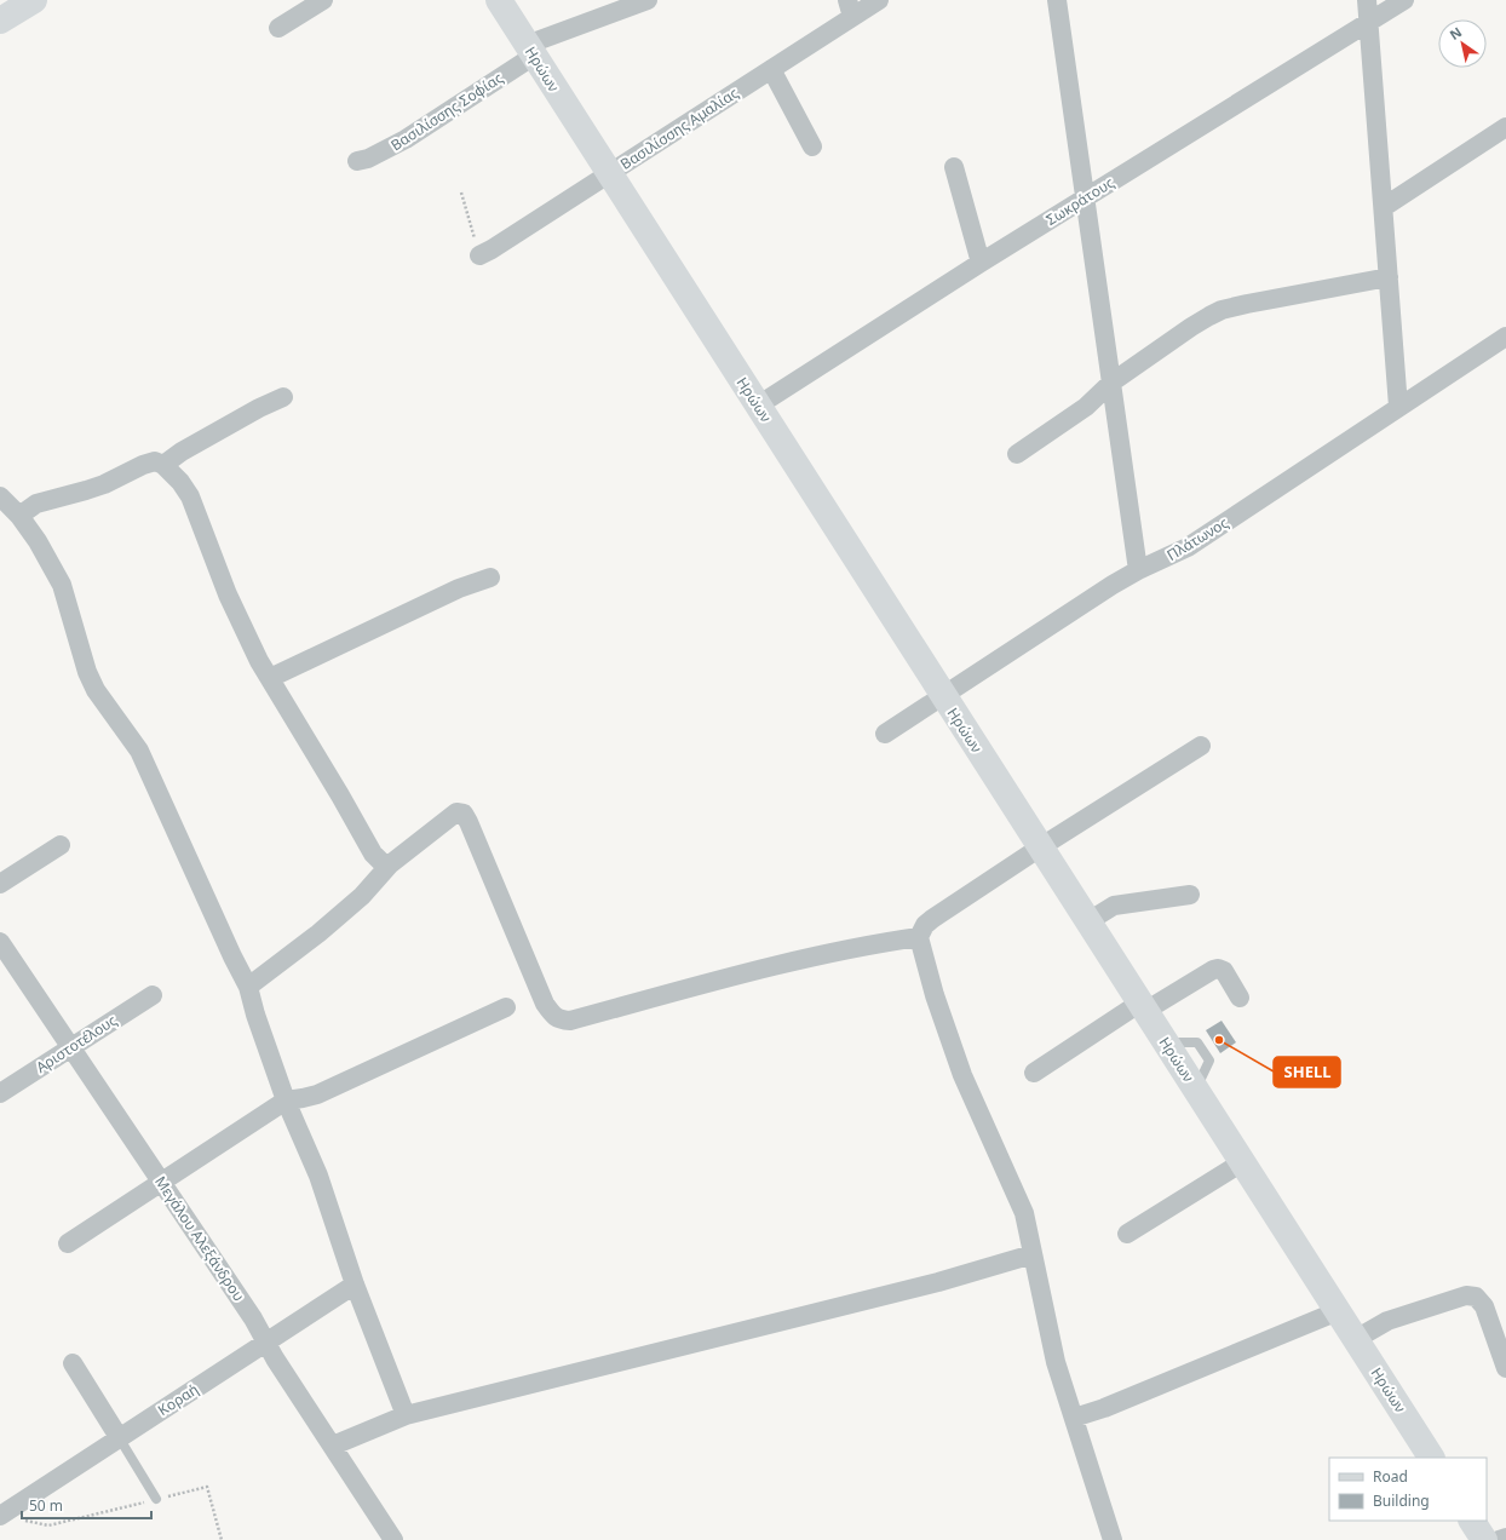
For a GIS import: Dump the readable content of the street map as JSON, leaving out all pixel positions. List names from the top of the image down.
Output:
{
  "streets": {
    "street": [
      "Ηρώων",
      "Βασιλίσσης Σοφίας",
      "Βασιλίσσης Αμαλίας",
      "Σωκράτους",
      "Πλάτωνος",
      "Αριστοτέλους",
      "Μεγάλου Αλεξάνδρου",
      "Κοραή"
    ]
  },
  "crossings": [
    ["Ηρώων", "Βασιλίσσης Σοφίας"],
    ["Ηρώων", "Βασιλίσσης Αμαλίας"],
    ["Ηρώων", "Σωκράτους"],
    ["Ηρώων", "Πλάτωνος"],
    ["Αριστοτέλους", "Μεγάλου Αλεξάνδρου"],
    ["Μεγάλου Αλεξάνδρου", "Κοραή"]
  ],
  "places": ["SHELL"],
  "legend": ["Road", "Building"],
  "scale_bar": "50 m",
  "north": "top left"
}
